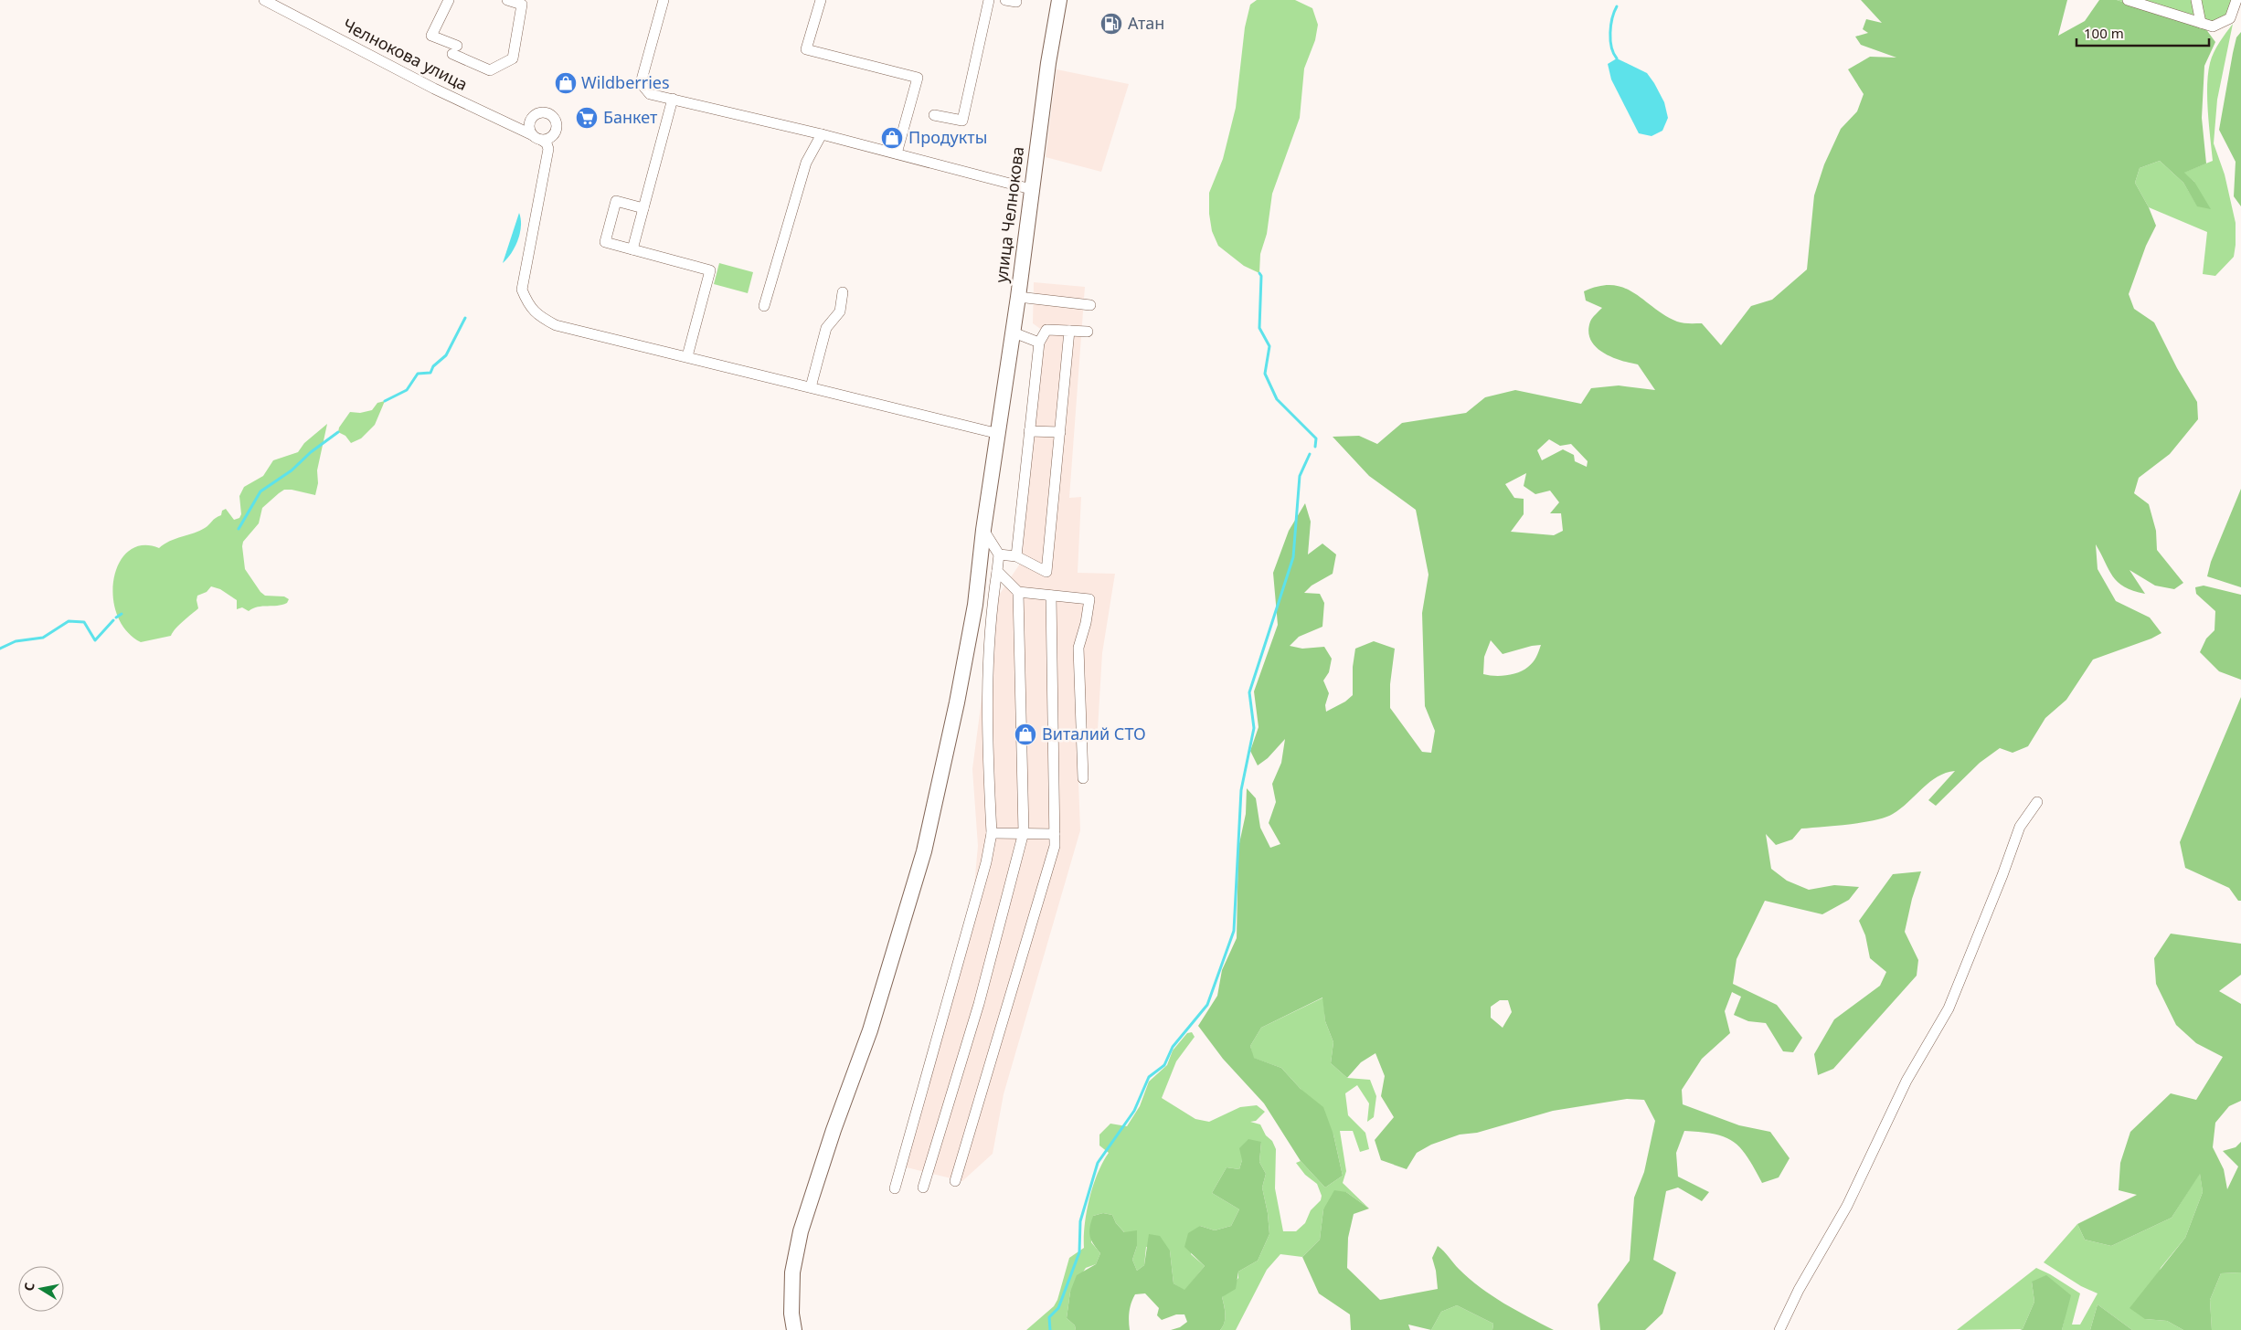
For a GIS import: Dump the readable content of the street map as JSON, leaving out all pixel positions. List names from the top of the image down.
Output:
{
  "streets": {
    "main road": ["улица Челнокова"],
    "street": ["Челнокова улица"]
  },
  "places": {
    "fuel station": ["Атан"],
    "shop": ["Wildberries", "Продукты", "Виталий СТО"],
    "supermarket": ["Банкет"]
  },
  "scale_bar": "100 m",
  "north": "left"
}
